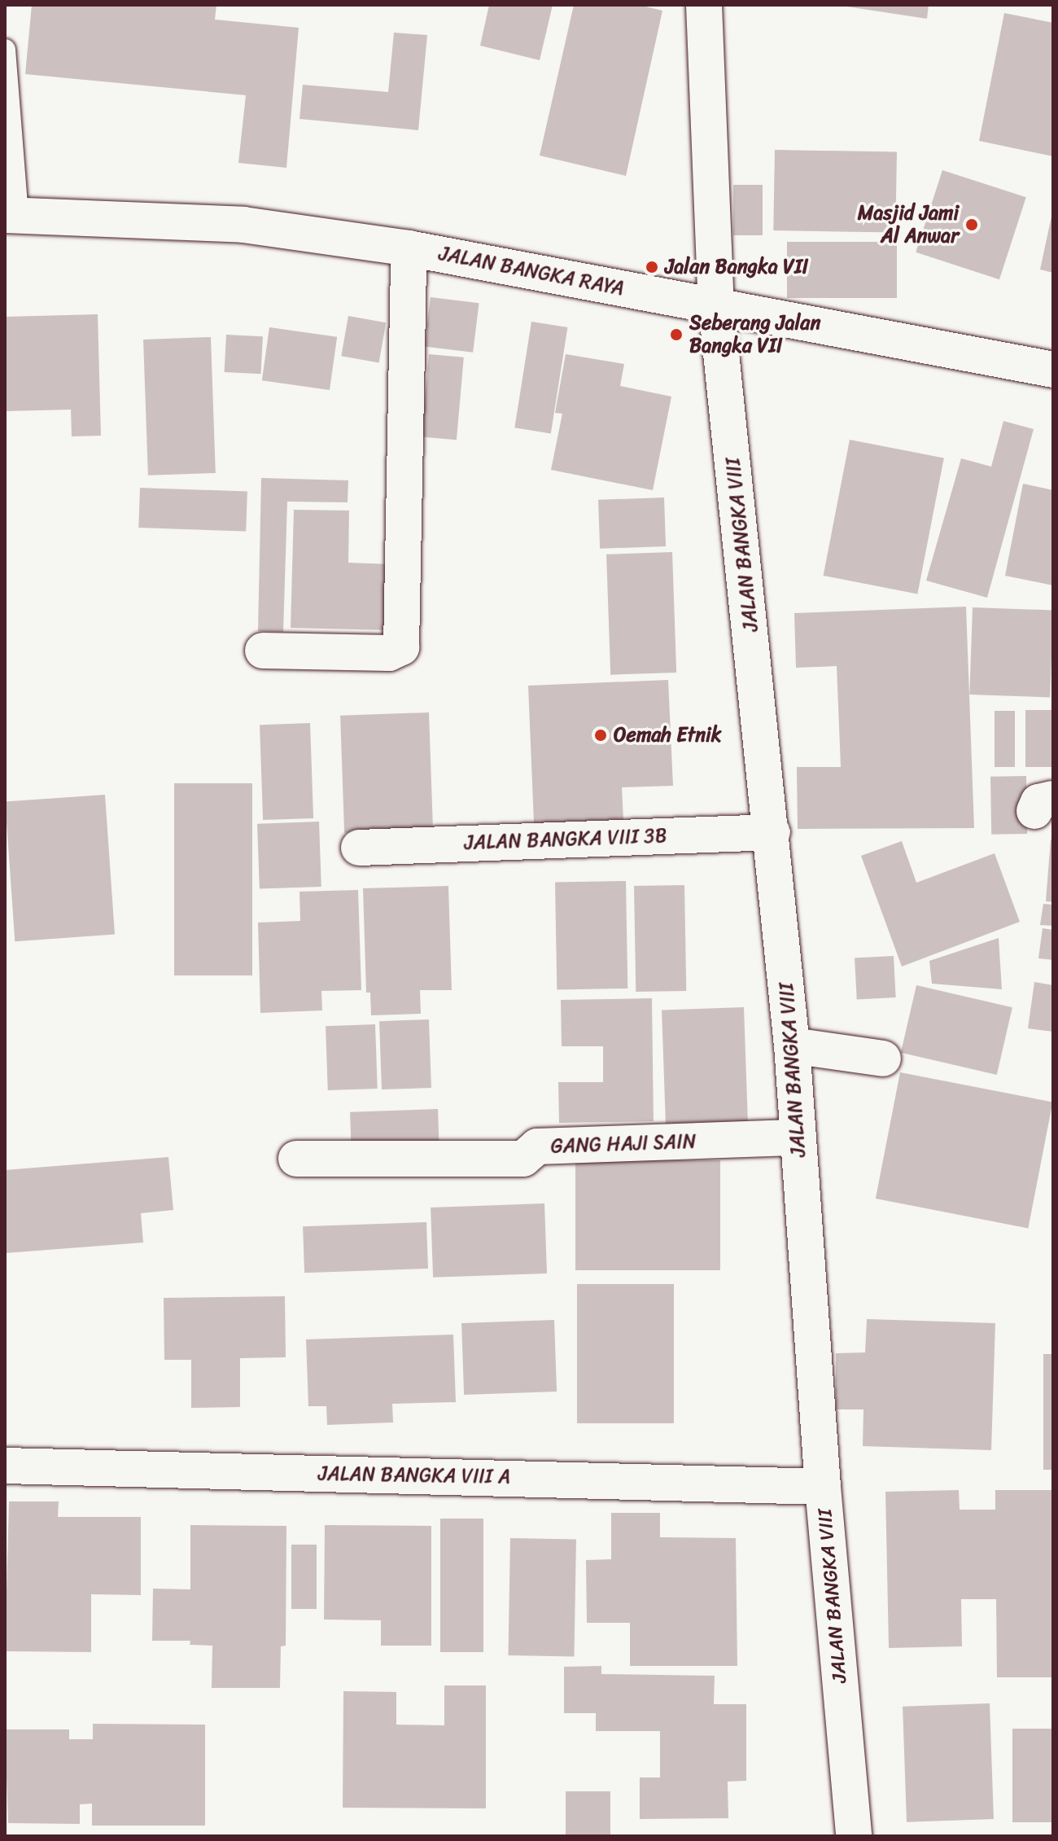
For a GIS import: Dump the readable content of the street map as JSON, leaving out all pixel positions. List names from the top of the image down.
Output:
{
  "streets": {
    "street": [
      "JALAN BANGKA RAYA",
      "JALAN BANGKA VIII",
      "JALAN BANGKA VIII 3B",
      "GANG HAJI SAIN",
      "JALAN BANGKA VIII A"
    ]
  },
  "crossings": [
    ["JALAN BANGKA RAYA", "JALAN BANGKA VIII"],
    ["JALAN BANGKA VIII", "JALAN BANGKA VIII 3B"],
    ["JALAN BANGKA VIII", "GANG HAJI SAIN"],
    ["JALAN BANGKA VIII", "JALAN BANGKA VIII A"]
  ],
  "places": [
    "Masjid Jami Al Anwar",
    "Jalan Bangka VII",
    "Seberang Jalan Bangka VII",
    "Oemah Etnik"
  ]
}
